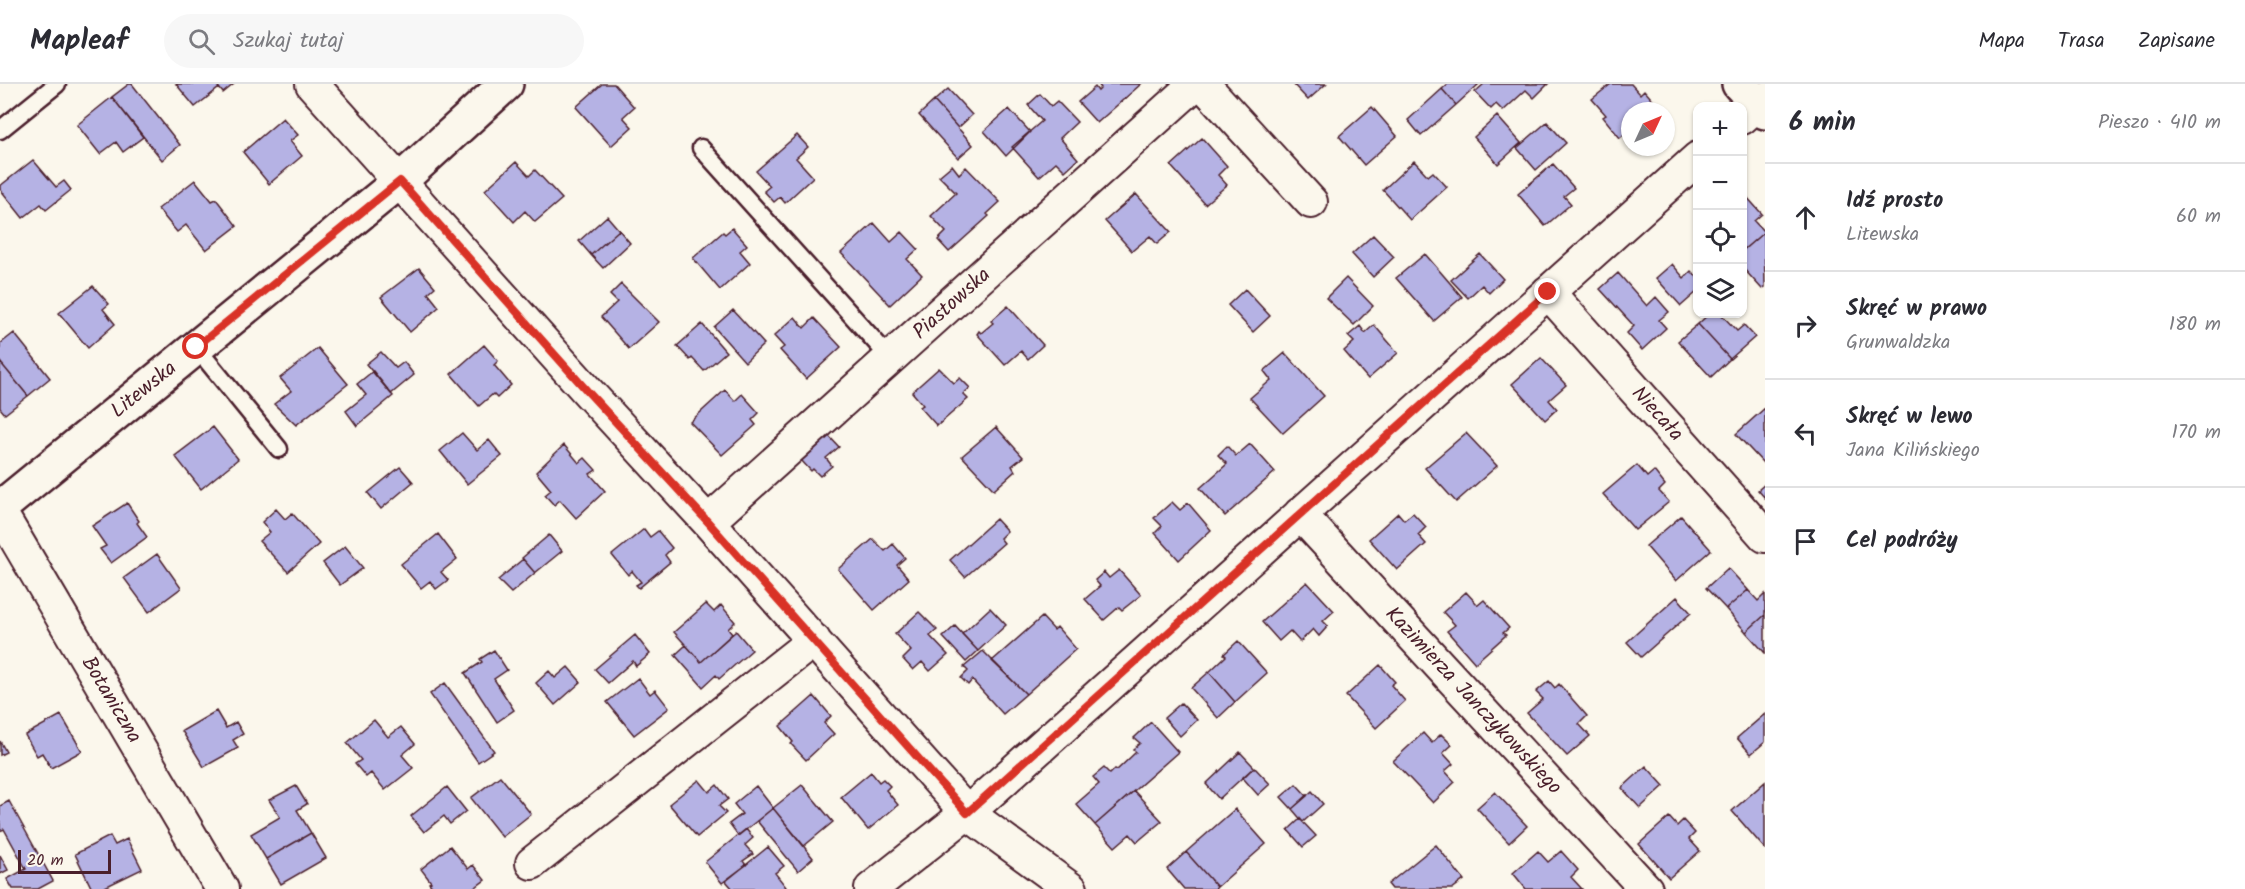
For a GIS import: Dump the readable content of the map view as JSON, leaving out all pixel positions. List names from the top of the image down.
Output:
{
  "streets": {
    "main road": ["Litewska"],
    "street": [
      "Piastowska",
      "Niecała",
      "Botaniczna",
      "Kazimierza Janczykowskiego"
    ]
  },
  "crossings": [
    ["Litewska", "Botaniczna"]
  ],
  "scale_bar": "20 m",
  "north": "top right",
  "page": {
    "header": "Mapleaf",
    "search": "Szukaj tutaj",
    "nav": ["Mapa", "Trasa", "Zapisane"],
    "heading": ["6 min", "Pieszo · 410 m"],
    "map_buttons": ["+", "−"],
    "list": [
      ["Idź prosto", "Litewska", "60 m"],
      ["Skręć w prawo", "Grunwaldzka", "180 m"],
      ["Skręć w lewo", "Jana Kilińskiego", "170 m"],
      "Cel podróży"
    ],
    "scale": "20 m"
  }
}
